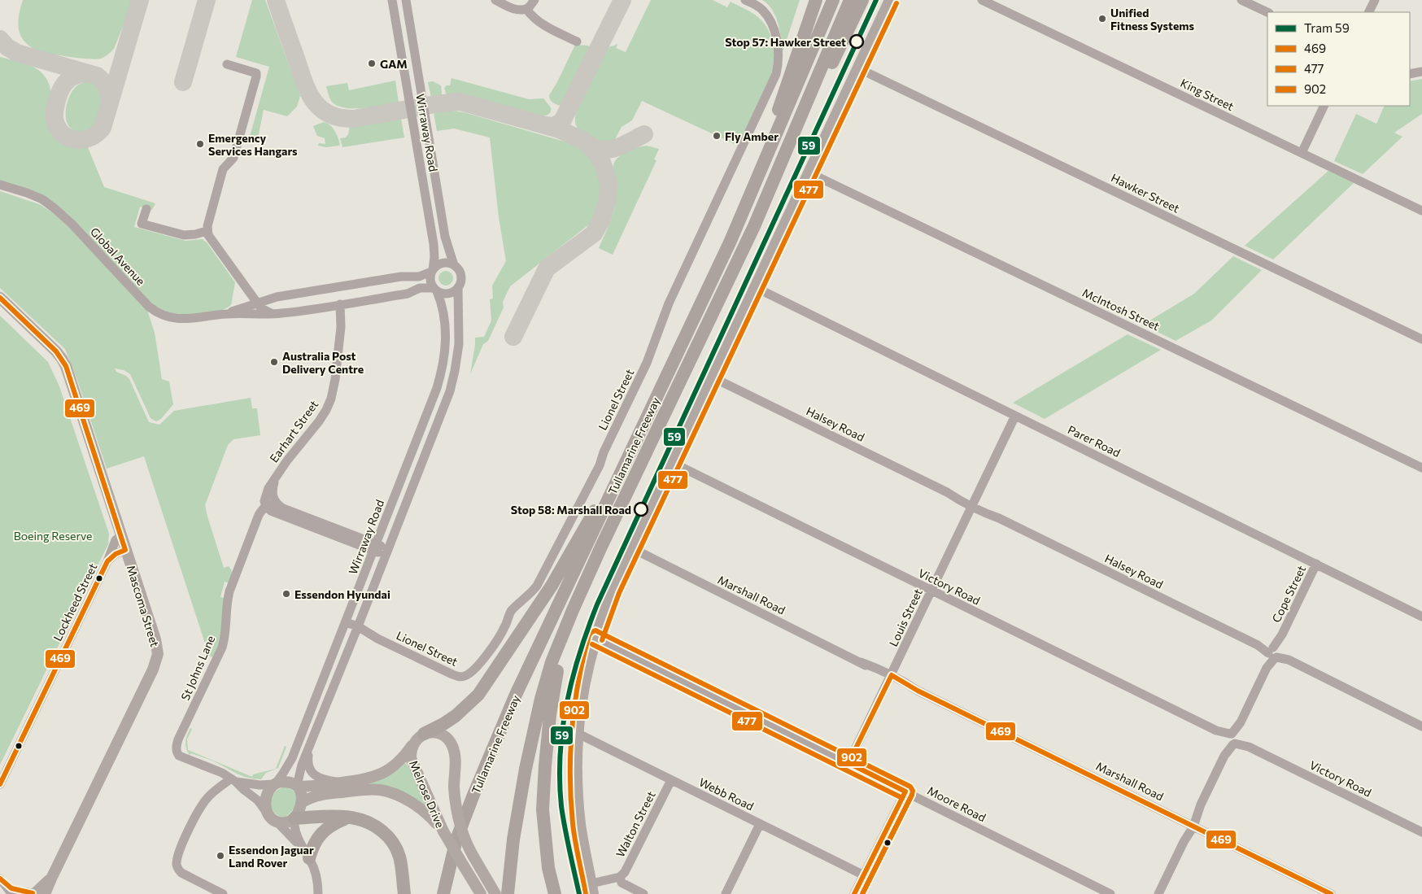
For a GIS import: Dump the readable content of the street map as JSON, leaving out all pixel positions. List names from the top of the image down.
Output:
{
  "streets": {
    "highway": ["Tullamarine Freeway"],
    "main road": ["Mascoma Street", "Melrose Drive"],
    "street": [
      "King Street",
      "Wirraway Road",
      "Hawker Street",
      "Global Avenue",
      "McIntosh Street",
      "Lionel Street",
      "Halsey Road",
      "Earhart Street",
      "Parer Road",
      "Victory Road",
      "Cope Street",
      "Marshall Road",
      "Lockheed Street",
      "Louis Street",
      "St Johns Lane",
      "Webb Road",
      "Moore Road",
      "Walton Street"
    ]
  },
  "crossings": [
    ["Wirraway Road", "Global Avenue"],
    ["Wirraway Road", "Lionel Street"],
    ["Wirraway Road", "St Johns Lane"],
    ["Global Avenue", "Earhart Street"],
    ["Halsey Road", "Cope Street"],
    ["Halsey Road", "Louis Street"],
    ["Earhart Street", "St Johns Lane"],
    ["Parer Road", "Cope Street"],
    ["Parer Road", "Louis Street"],
    ["Victory Road", "Cope Street"],
    ["Victory Road", "Louis Street"],
    ["Cope Street", "Marshall Road"],
    ["Marshall Road", "Louis Street"],
    ["Lockheed Street", "Mascoma Street"],
    ["Louis Street", "Moore Road"],
    ["Webb Road", "Walton Street"]
  ],
  "parks": ["Boeing Reserve"],
  "places": [
    "Unified Fitness Systems",
    "Stop 57: Hawker Street",
    "GAM",
    "Fly Amber",
    "Emergency Services Hangars",
    "Australia Post Delivery Centre",
    "Stop 58: Marshall Road",
    "Essendon Hyundai",
    "Essendon Jaguar Land Rover"
  ],
  "lines": [
    "tram line 59",
    "transit line 477",
    "transit line 469",
    "transit line 902"
  ],
  "legend": [
    "Tram 59",
    "469",
    "477",
    "902"
  ]
}
